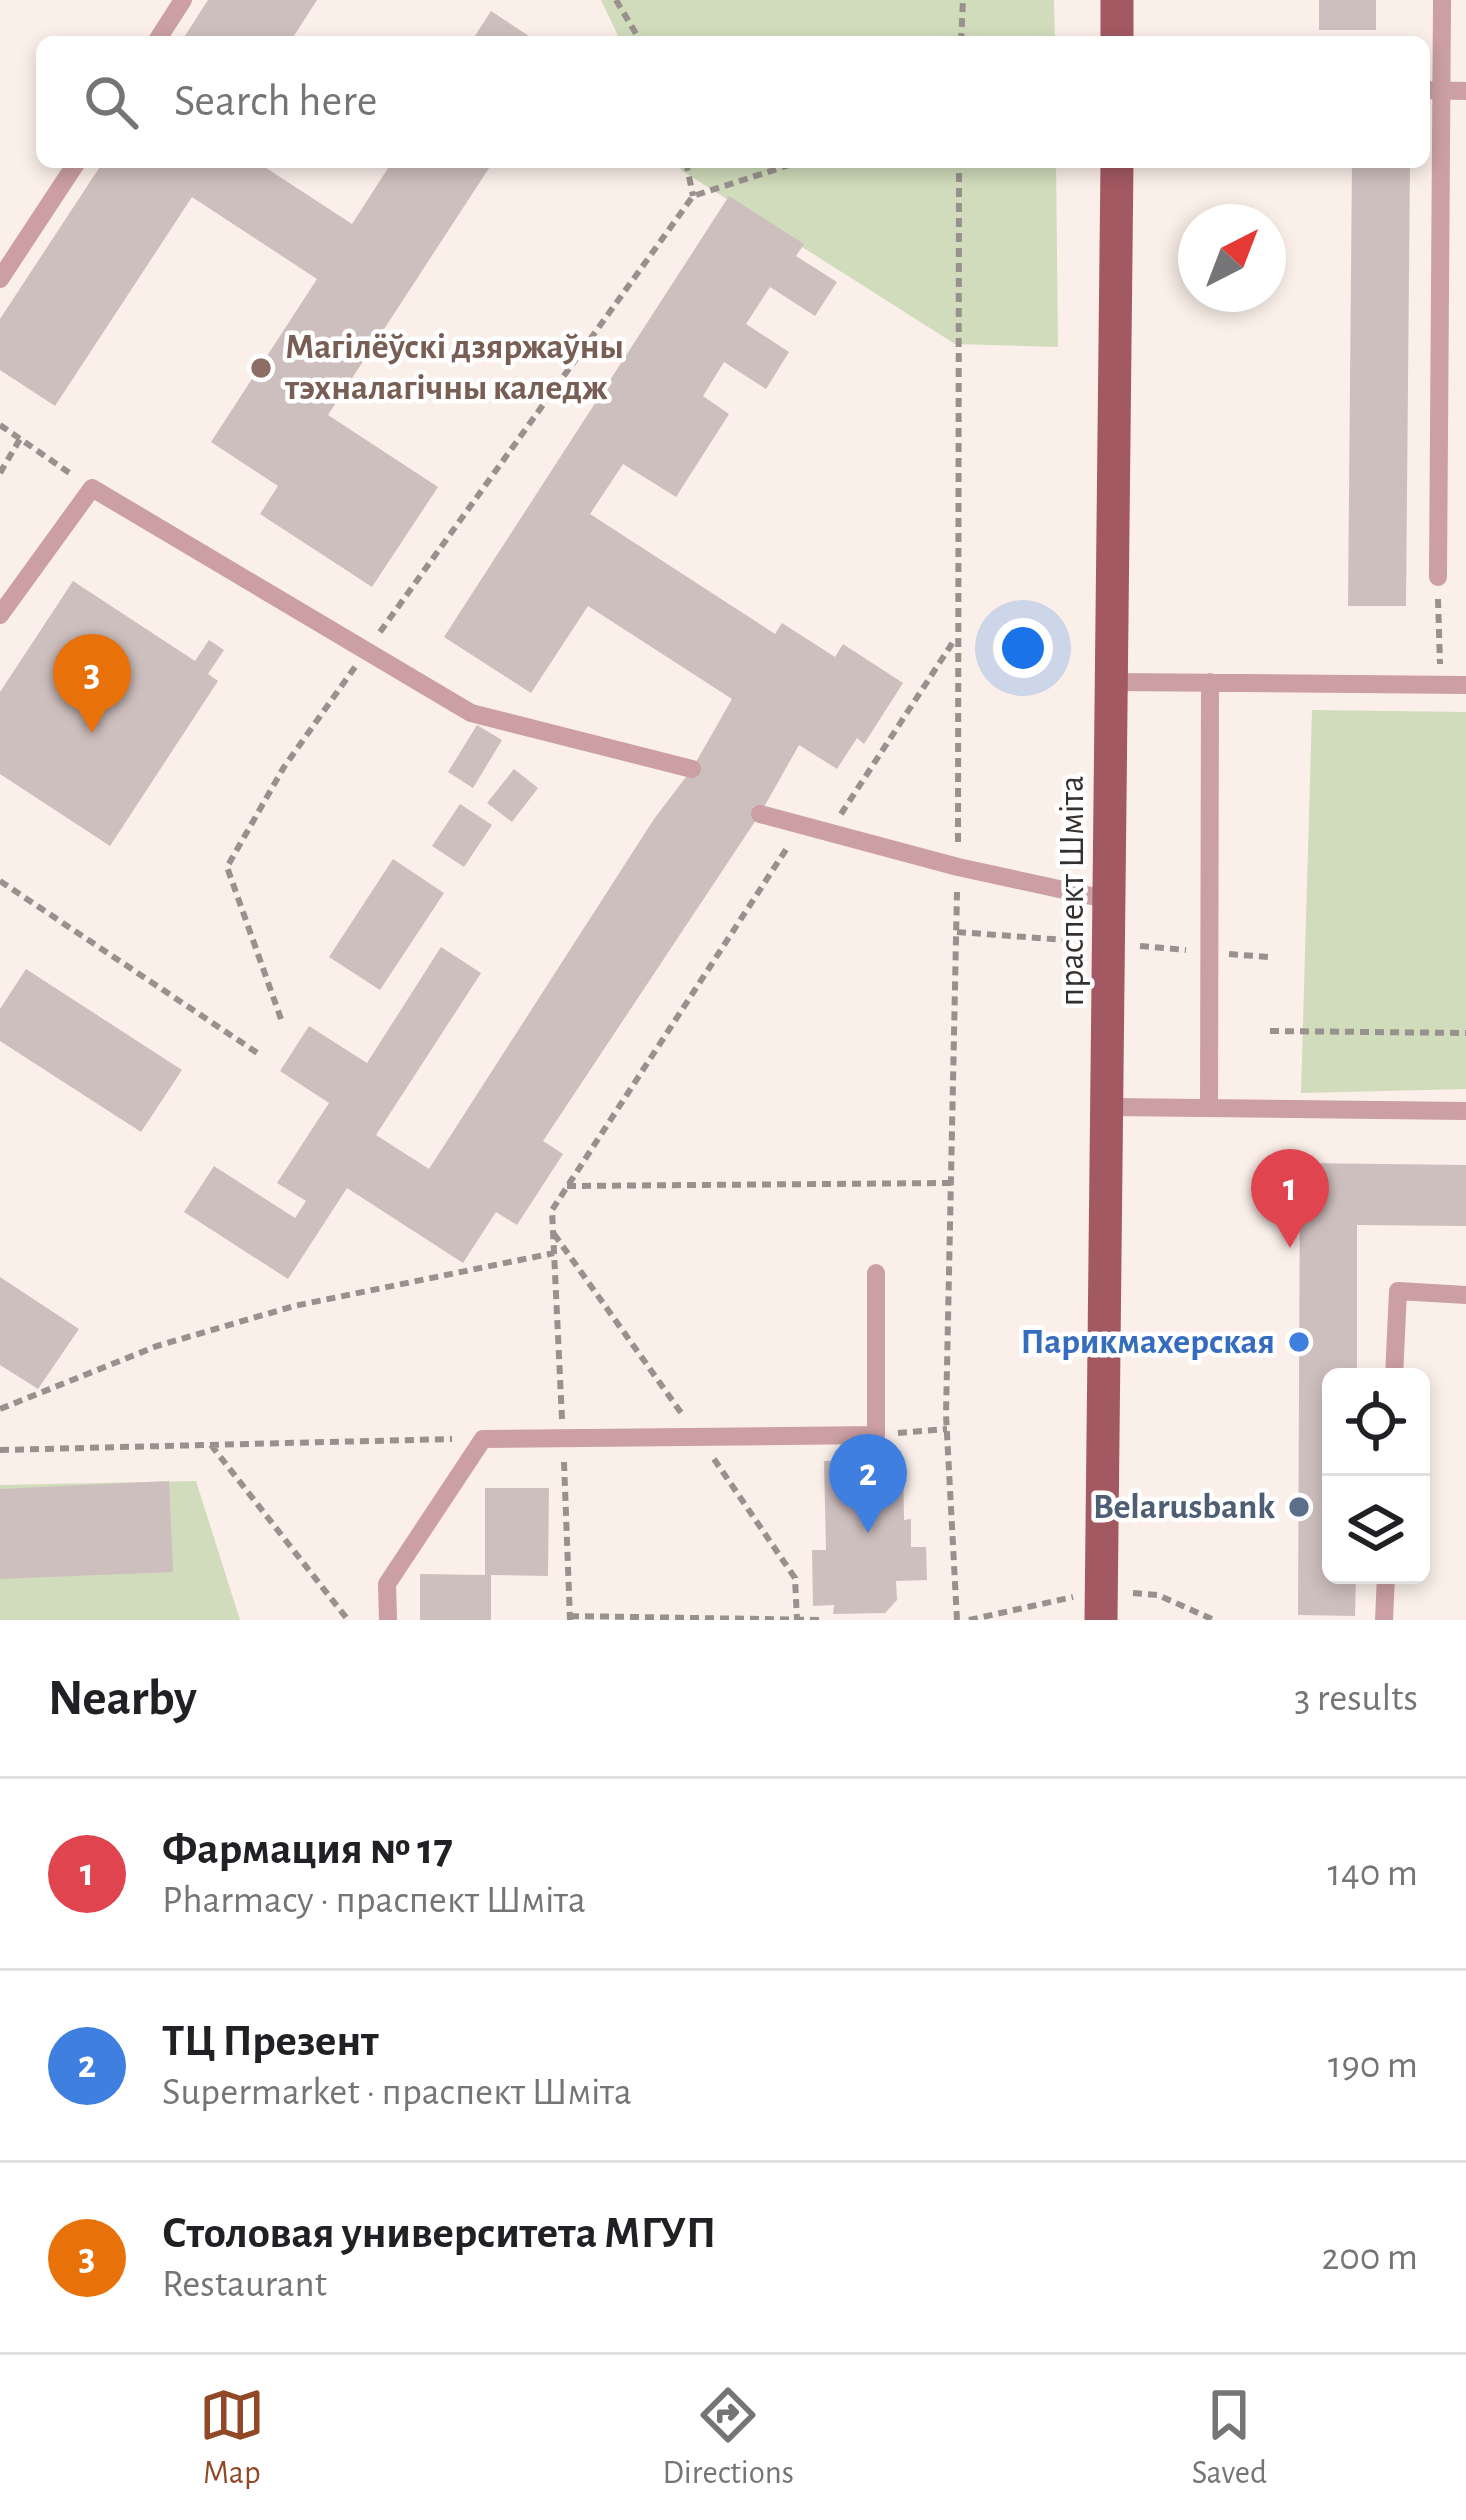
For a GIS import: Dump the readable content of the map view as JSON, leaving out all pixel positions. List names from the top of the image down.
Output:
{
  "streets": {
    "main road": ["праспект Шміта"]
  },
  "places": ["Магілёўскі дзяржаўны тэхналагічны каледж", "Парикмахерская", "Belarusbank"],
  "north": "top right",
  "page": {
    "search": "Search here",
    "pins": ["3", "1", "2"],
    "heading": ["Nearby", "3 results"],
    "list": [
      {
        "mark": "1",
        "name": "Фармация № 17",
        "note": "Pharmacy · праспект Шміта",
        "value": "140 m"
      },
      {
        "mark": "2",
        "name": "ТЦ Презент",
        "note": "Supermarket · праспект Шміта",
        "value": "190 m"
      },
      {
        "mark": "3",
        "name": "Столовая университета МГУП",
        "note": "Restaurant",
        "value": "200 m"
      }
    ],
    "nav": ["Map", "Directions", "Saved"]
  }
}
